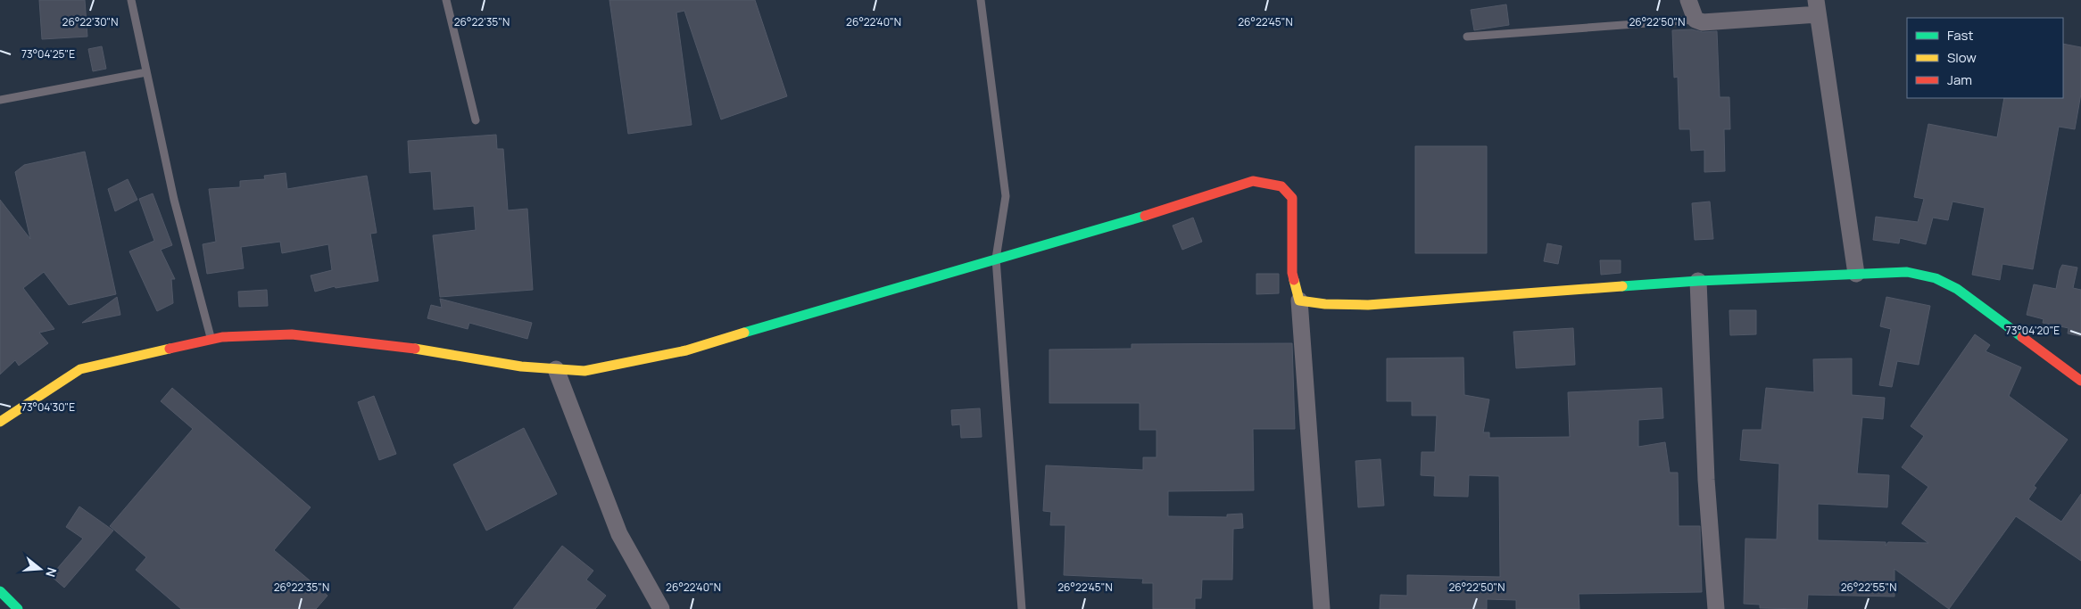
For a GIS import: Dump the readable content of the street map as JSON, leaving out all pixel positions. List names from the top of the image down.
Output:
{
  "legend": ["Fast", "Slow", "Jam"],
  "north": "right",
  "coordinates": [
    "26°22'30\"N",
    "26°22'35\"N",
    "26°22'40\"N",
    "26°22'45\"N",
    "26°22'50\"N",
    "73°04'25\"E",
    "73°04'20\"E",
    "73°04'30\"E",
    "26°22'55\"N"
  ]
}
